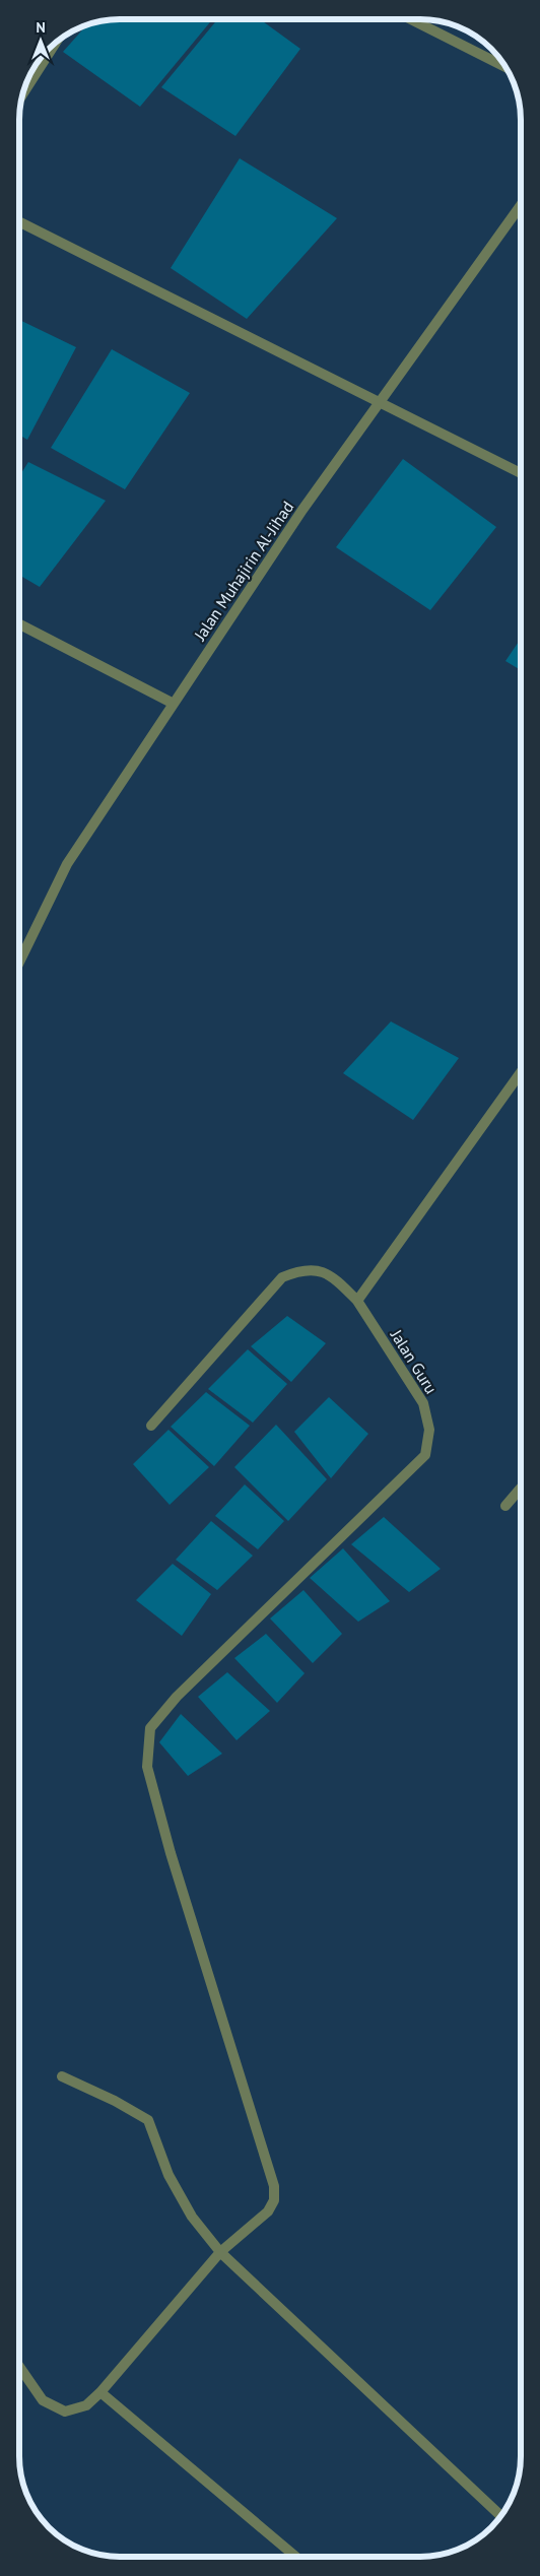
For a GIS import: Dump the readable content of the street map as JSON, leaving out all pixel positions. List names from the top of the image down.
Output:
{
  "streets": {
    "street": ["Jalan Muhajirin Al-Jihad", "Jalan Guru"]
  },
  "north": "top"
}
